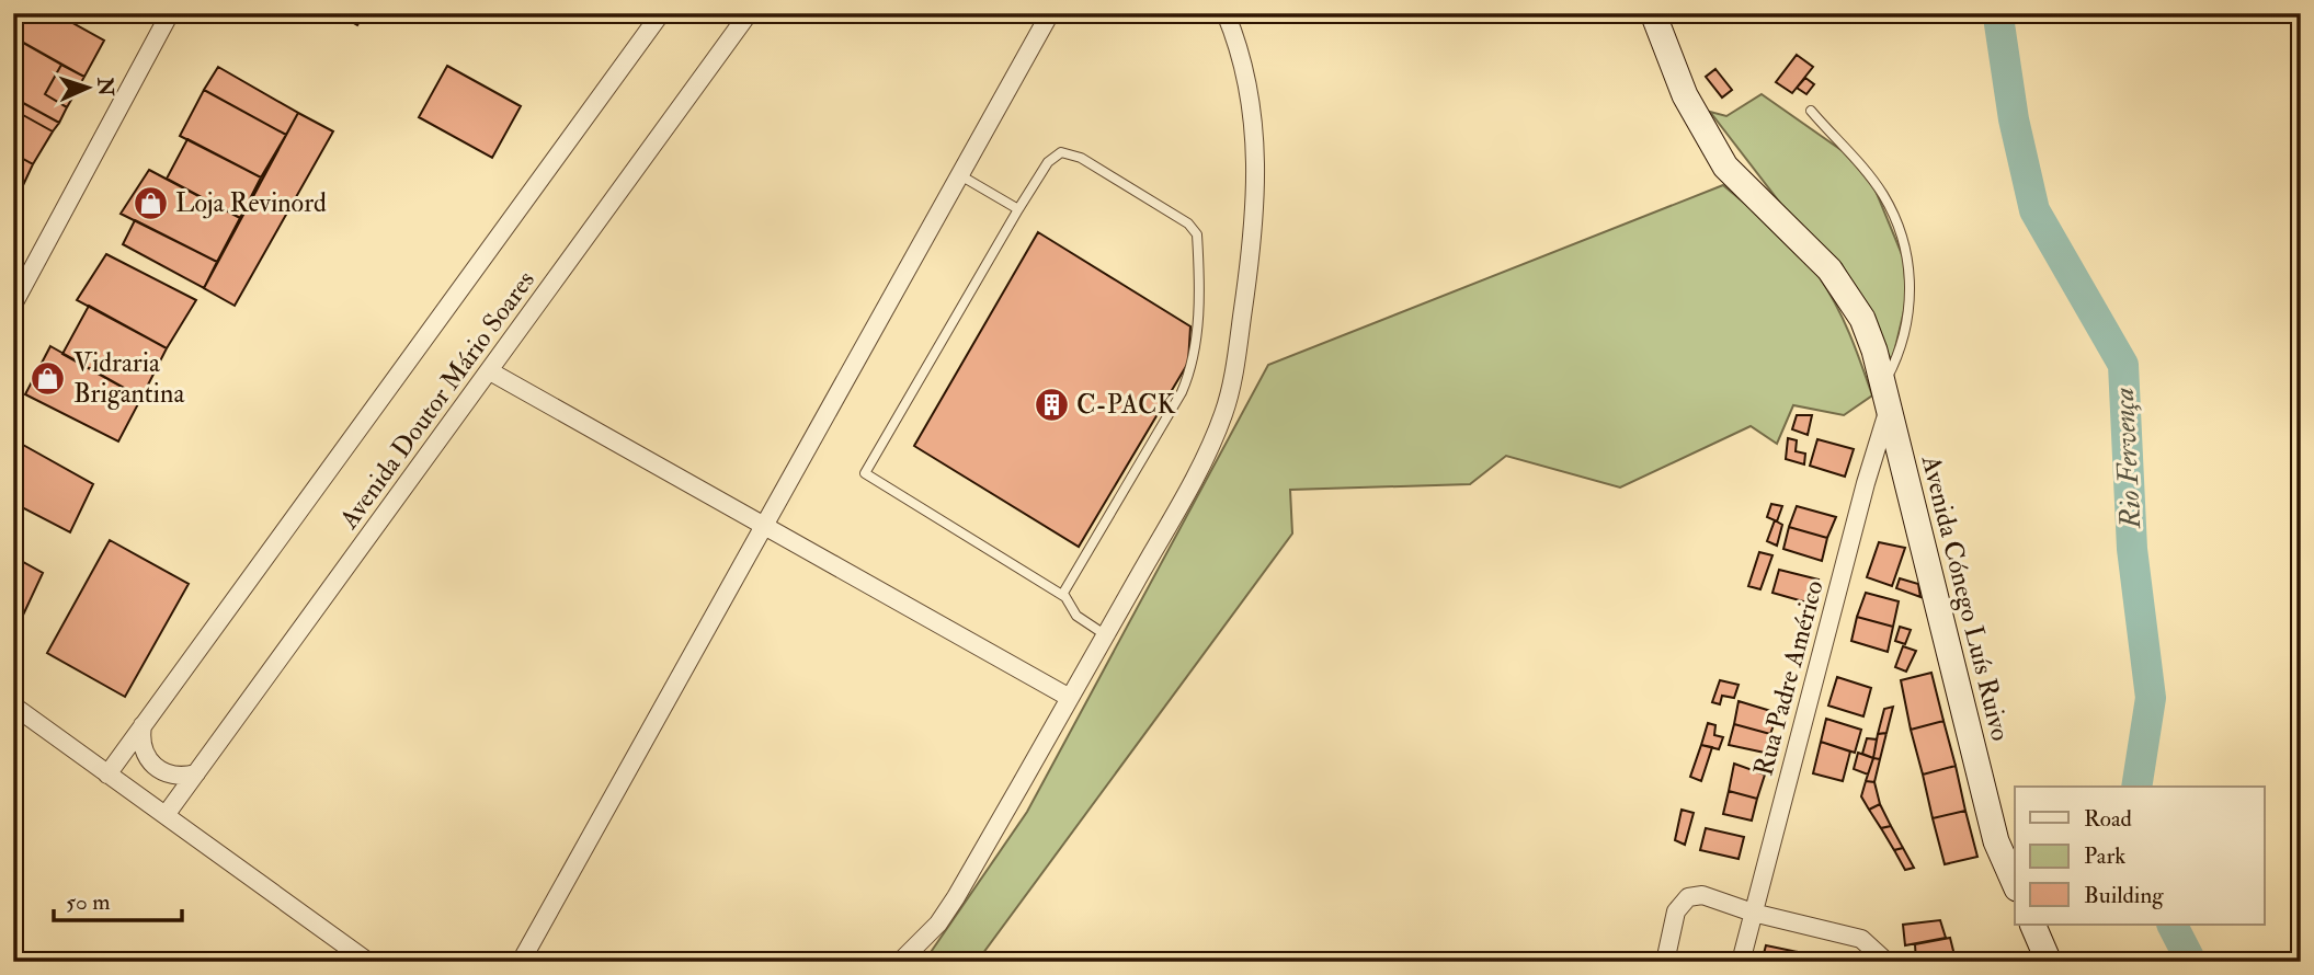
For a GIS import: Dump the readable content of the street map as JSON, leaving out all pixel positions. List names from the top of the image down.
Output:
{
  "streets": {
    "street": ["Avenida Doutor Mário Soares", "Avenida Cónego Luís Ruivo", "Rua Padre Américo"]
  },
  "crossings": [
    ["Avenida Cónego Luís Ruivo", "Rua Padre Américo"]
  ],
  "water": ["Rio Fervença"],
  "places": {
    "shop": ["Loja Revinord", "Vidraria Brigantina"],
    "building": ["C-PACK"]
  },
  "legend": ["Road", "Park", "Building"],
  "scale_bar": "50 m",
  "north": "right"
}
